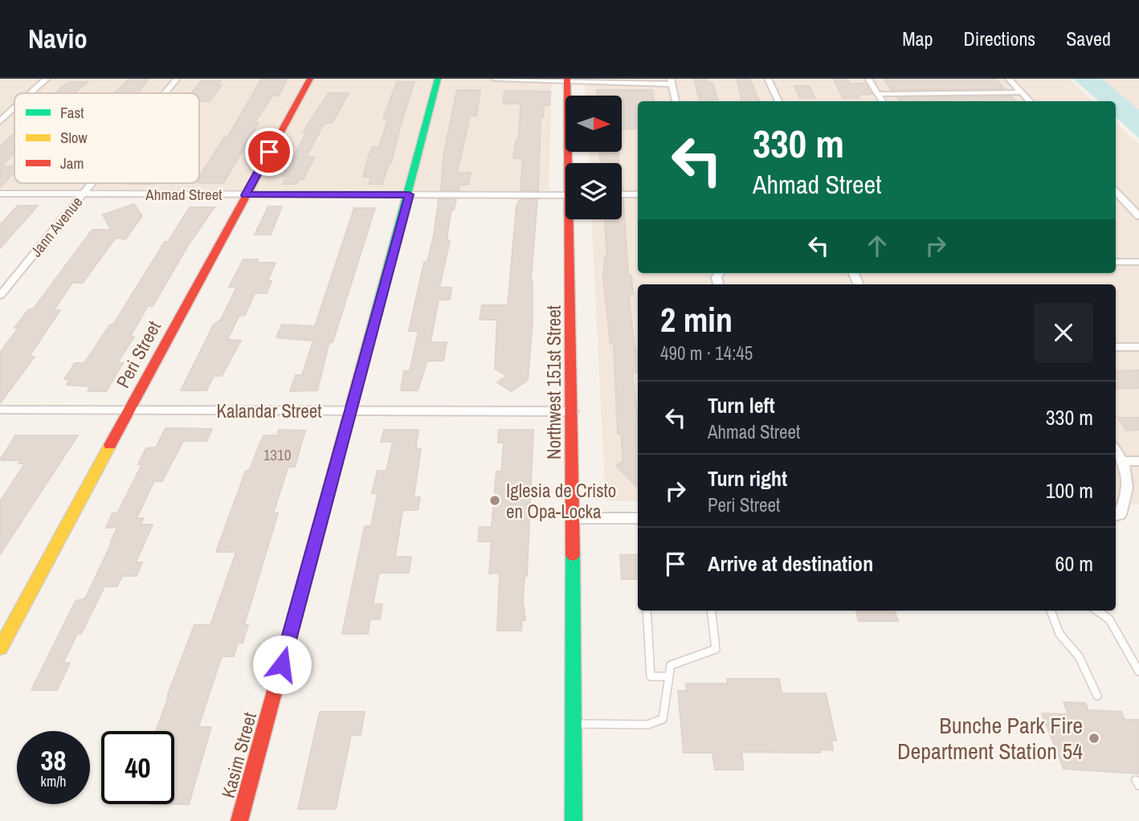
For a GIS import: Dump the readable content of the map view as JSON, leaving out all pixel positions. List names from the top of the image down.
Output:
{
  "streets": {
    "street": [
      "Ahmad Street",
      "Jann Avenue",
      "Peri Street",
      "Northwest 151st Street",
      "Kalandar Street",
      "Kasim Street"
    ]
  },
  "crossings": [
    ["Ahmad Street", "Jann Avenue"],
    ["Ahmad Street", "Peri Street"],
    ["Ahmad Street", "Kasim Street"],
    ["Peri Street", "Kalandar Street"],
    ["Northwest 151st Street", "Kalandar Street"],
    ["Kalandar Street", "Kasim Street"]
  ],
  "places": ["Iglesia de Cristo en Opa-Locka", "Bunche Park Fire Department Station 54"],
  "house_numbers": ["1310"],
  "legend": ["Fast", "Slow", "Jam"],
  "north": "right",
  "page": {
    "header": "Navio",
    "nav": ["Map", "Directions", "Saved"],
    "turn": ["330 m", "Ahmad Street"],
    "heading": ["2 min", "490 m · 14:45"],
    "list": [
      {
        "name": "Turn left",
        "note": "Ahmad Street",
        "value": "330 m"
      },
      {
        "name": "Turn right",
        "note": "Peri Street",
        "value": "100 m"
      },
      {
        "name": "Arrive at destination",
        "value": "60 m"
      }
    ],
    "speed": "38 km/h",
    "limit": "40"
  }
}
